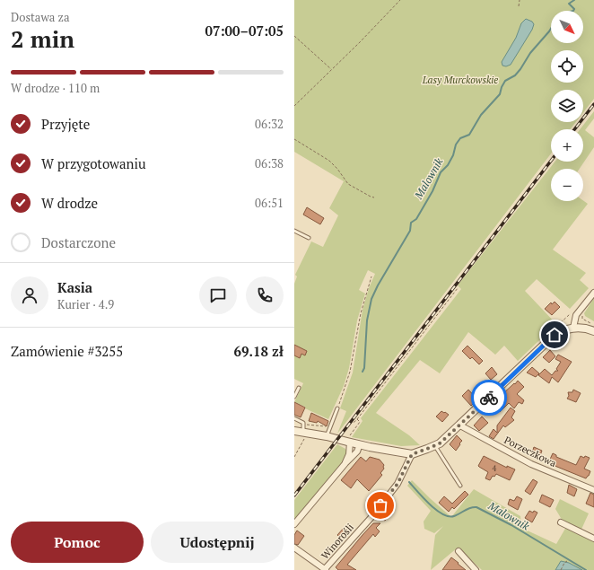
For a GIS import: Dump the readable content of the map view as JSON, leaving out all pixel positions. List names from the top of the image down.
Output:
{
  "streets": {
    "street": ["Porzeczkowa", "Winorośli"]
  },
  "water": ["Malownik"],
  "parks": ["Lasy Murckowskie"],
  "house_numbers": ["4"],
  "north": "bottom right",
  "page": {
    "heading": ["2 min", "Dostawa za", "07:00–07:05"],
    "panel": [
      "Kasia",
      "Kurier · 4.9",
      "Zamówienie #3255",
      "69.18 zł"
    ],
    "map_buttons": ["+", "−"],
    "bar": "W drodze · 110 m",
    "list": [
      ["Przyjęte", "06:32"],
      ["W przygotowaniu", "06:38"],
      ["W drodze", "06:51"],
      "Dostarczone"
    ],
    "buttons": ["Pomoc", "Udostępnij"]
  }
}
